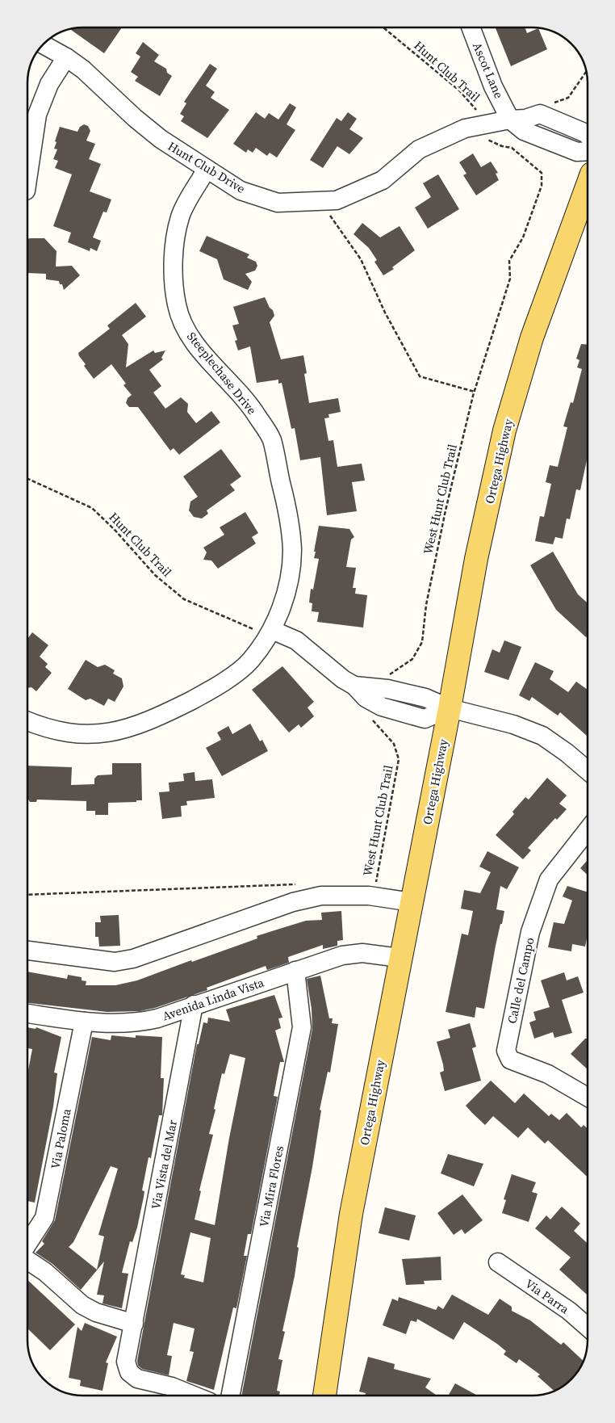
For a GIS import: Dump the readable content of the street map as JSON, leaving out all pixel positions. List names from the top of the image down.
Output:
{
  "streets": {
    "main road": ["Ortega Highway"],
    "street": [
      "Ascot Lane",
      "Hunt Club Drive",
      "Steeplechase Drive",
      "Calle del Campo",
      "Avenida Linda Vista",
      "Via Paloma",
      "Via Vista del Mar",
      "Via Mira Flores",
      "Via Parra"
    ],
    "path": ["Hunt Club Trail", "West Hunt Club Trail"]
  },
  "crossings": [
    ["Ascot Lane", "Hunt Club Drive"],
    ["Hunt Club Trail", "Hunt Club Drive"],
    ["Hunt Club Trail", "Steeplechase Drive"],
    ["Hunt Club Trail", "West Hunt Club Trail"],
    ["Hunt Club Drive", "Steeplechase Drive"],
    ["Hunt Club Drive", "West Hunt Club Trail"],
    ["Ortega Highway", "Avenida Linda Vista"],
    ["Avenida Linda Vista", "Via Paloma"],
    ["Avenida Linda Vista", "Via Vista del Mar"],
    ["Avenida Linda Vista", "Via Mira Flores"]
  ]
}
